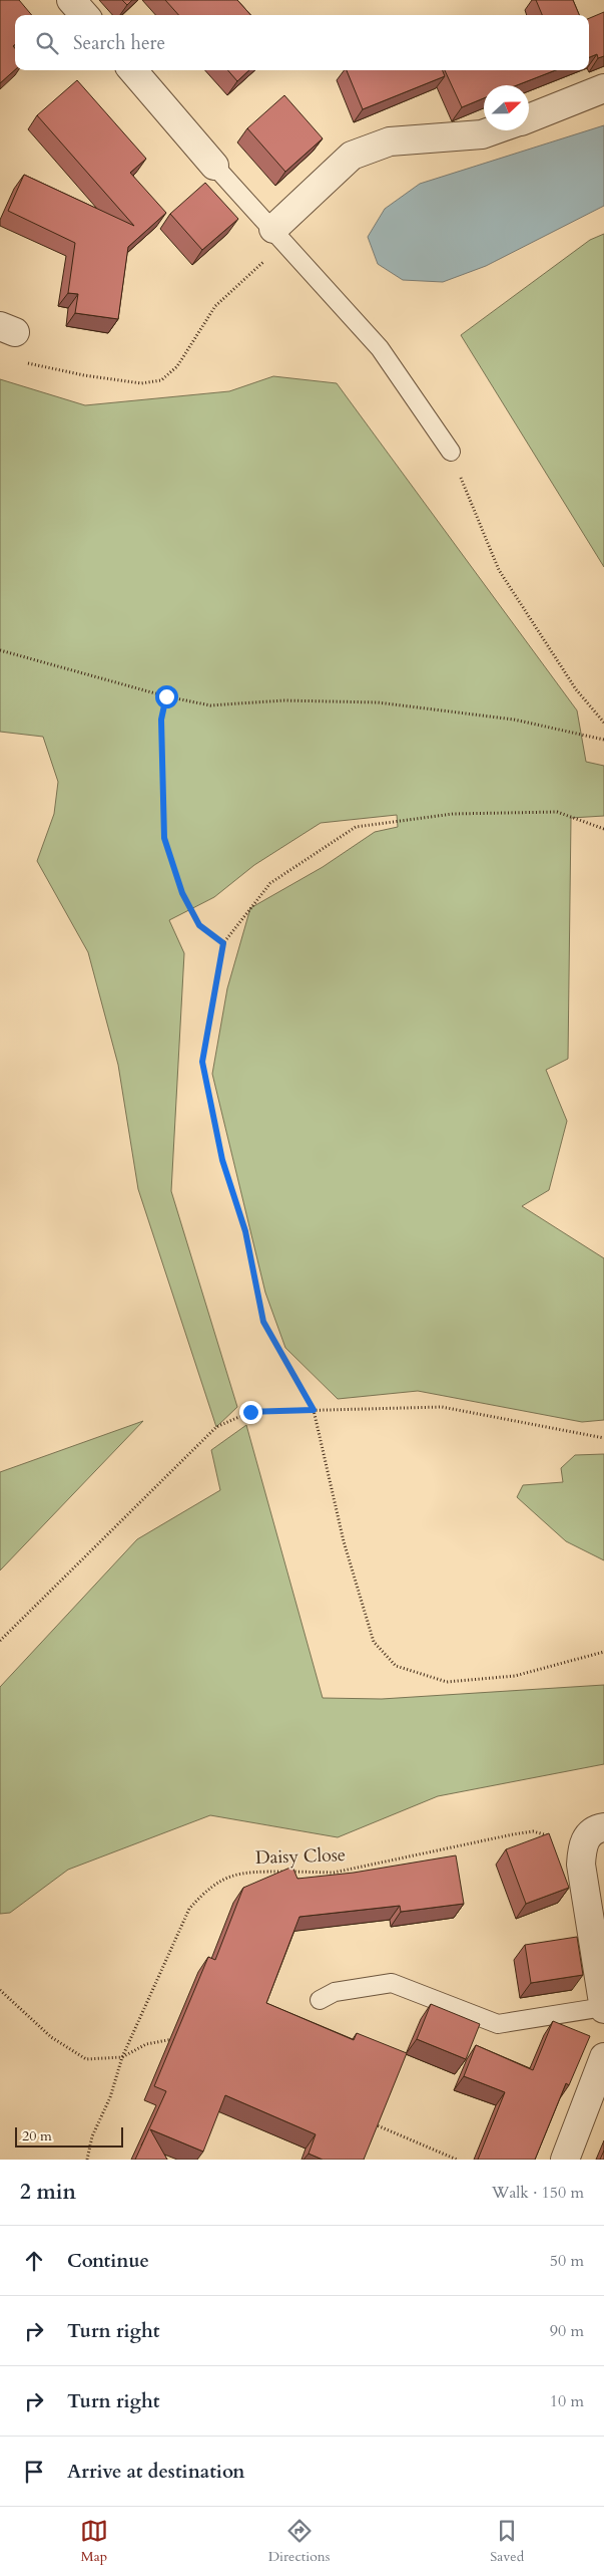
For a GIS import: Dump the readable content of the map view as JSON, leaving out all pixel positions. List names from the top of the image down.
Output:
{
  "streets": {
    "path": ["Daisy Close"]
  },
  "scale_bar": "20 m",
  "north": "right",
  "page": {
    "search": "Search here",
    "scale": "20 m",
    "heading": ["2 min", "Walk · 150 m"],
    "list": [
      ["Continue", "50 m"],
      ["Turn right", "90 m"],
      ["Turn right", "10 m"],
      "Arrive at destination"
    ],
    "nav": ["Map", "Directions", "Saved"]
  }
}
